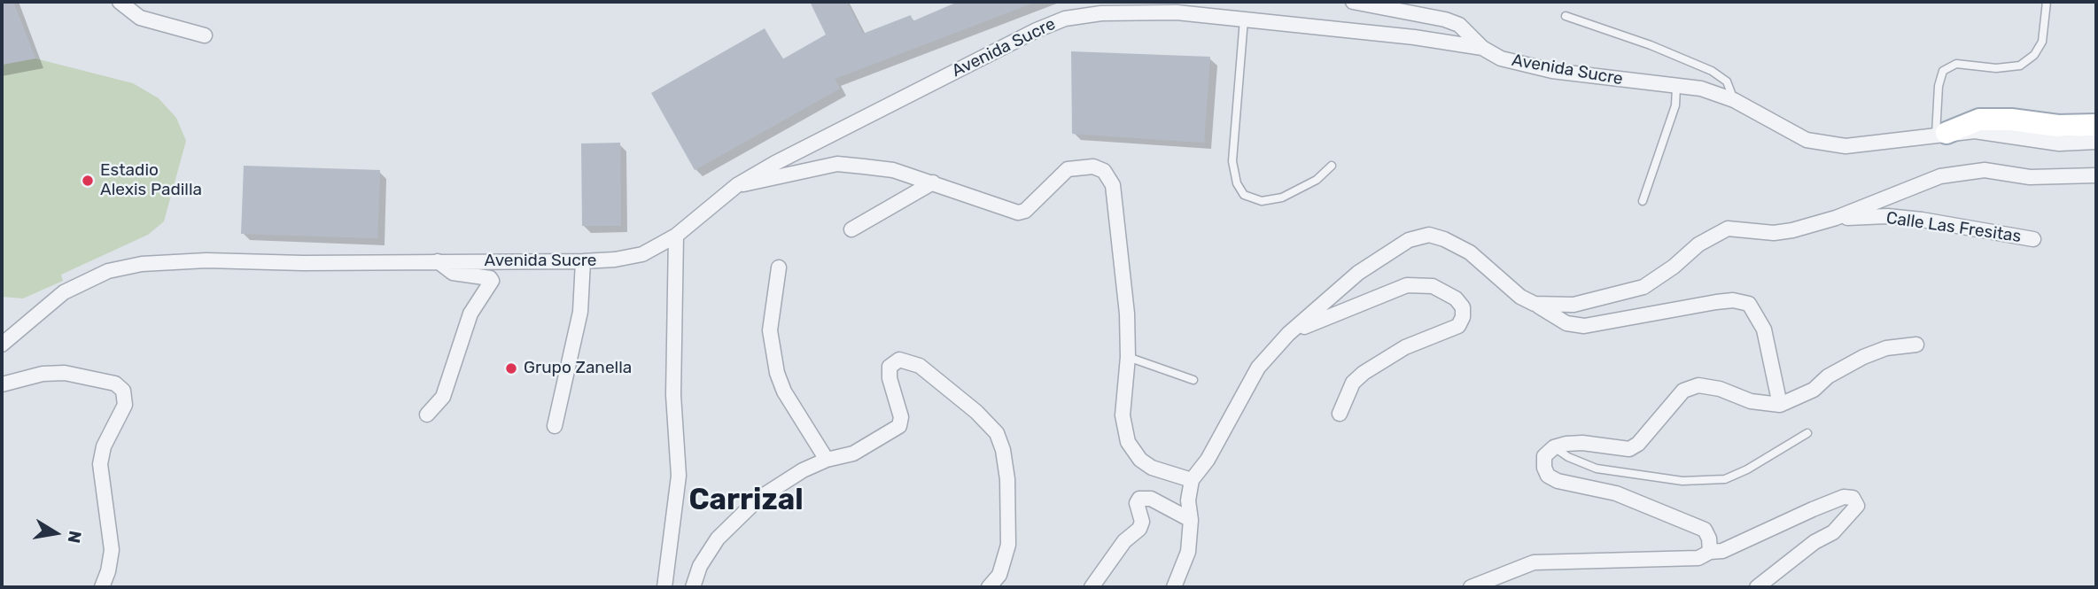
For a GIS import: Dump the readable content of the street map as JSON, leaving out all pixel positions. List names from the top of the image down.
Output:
{
  "streets": {
    "street": ["Avenida Sucre", "Calle Las Fresitas"]
  },
  "districts": ["Carrizal"],
  "places": ["Estadio Alexis Padilla", "Grupo Zanella"],
  "north": "right"
}
